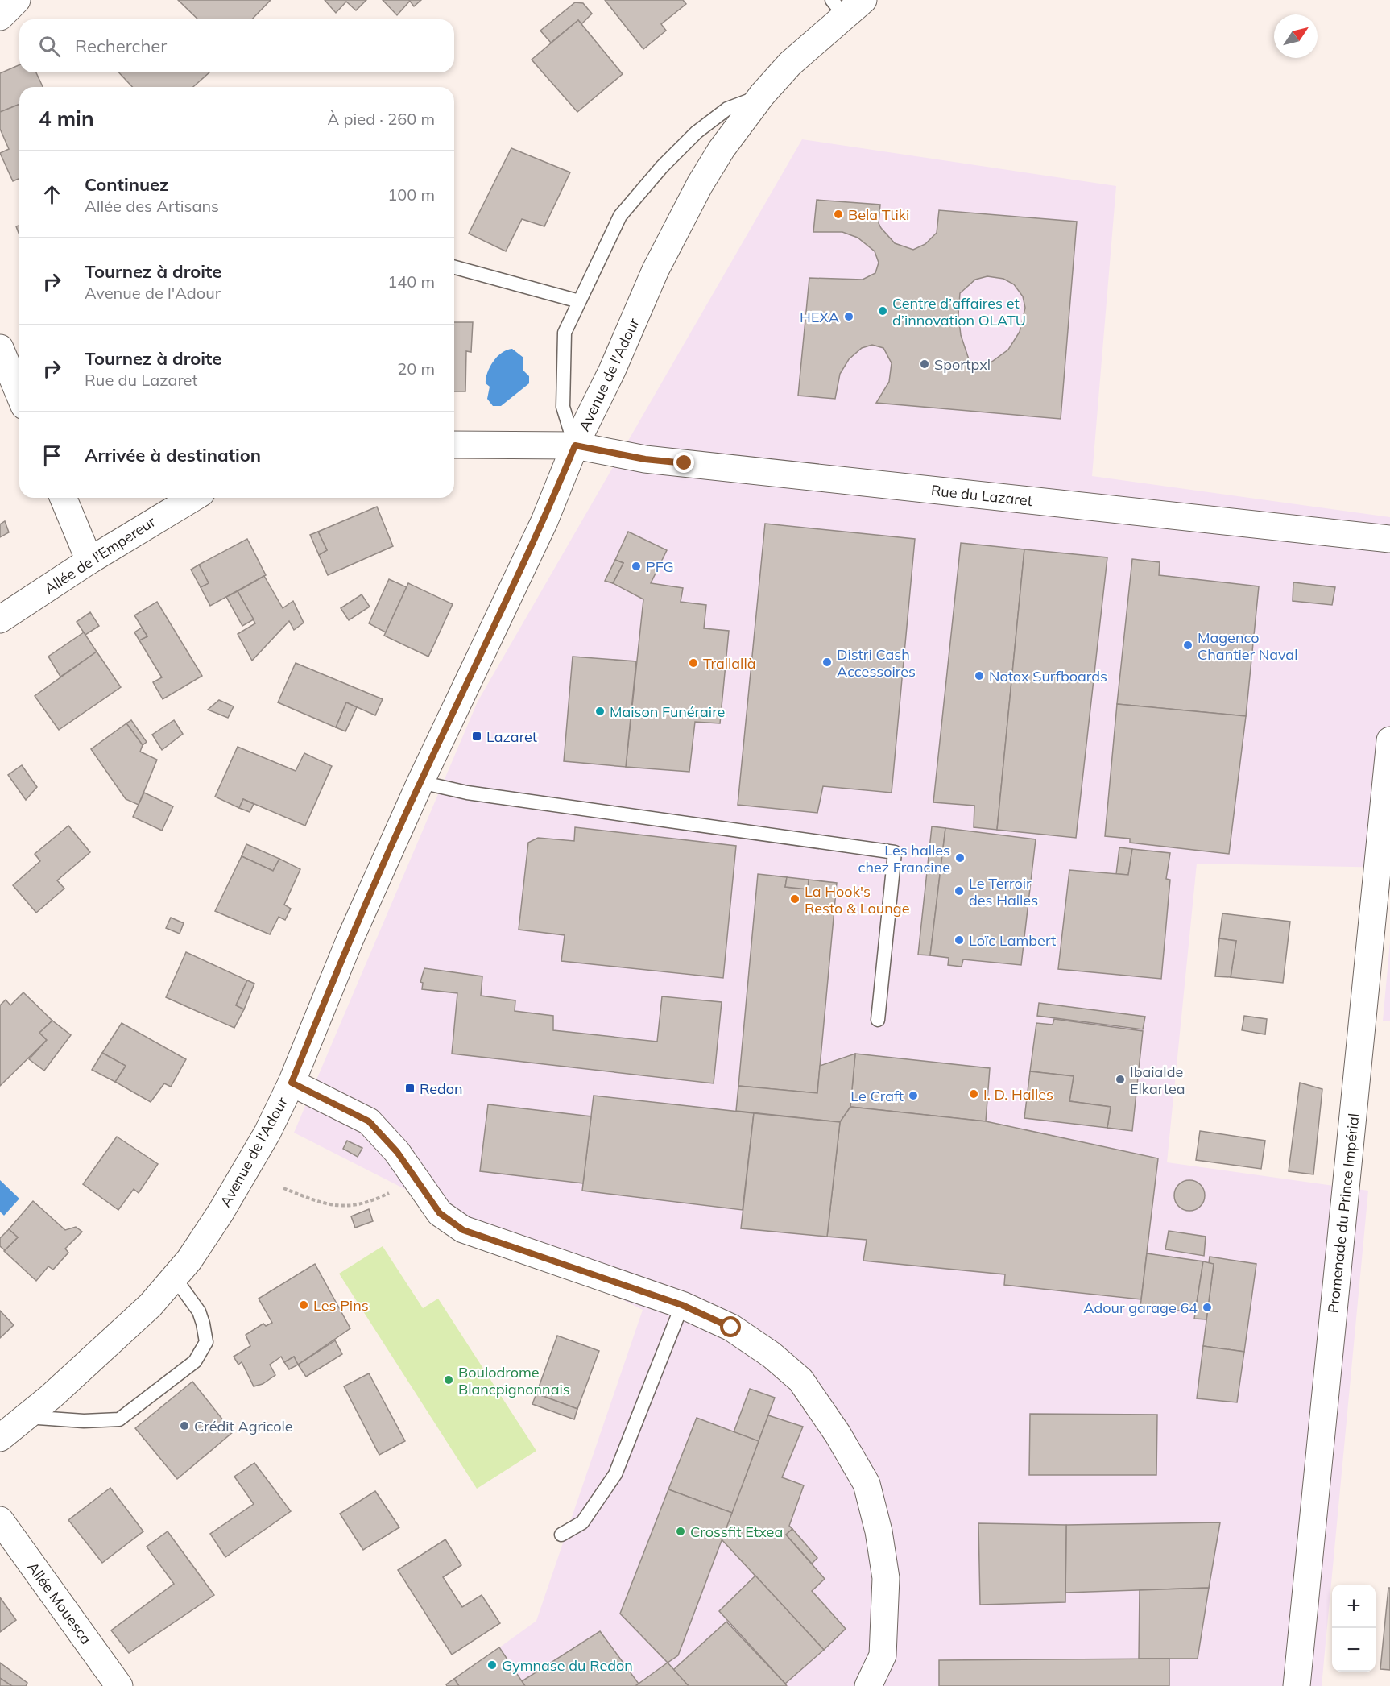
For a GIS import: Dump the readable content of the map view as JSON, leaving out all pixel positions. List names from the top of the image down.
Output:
{
  "streets": {
    "street": [
      "Avenue de l'Adour",
      "Rue du Lazaret",
      "Allée de l'Empereur",
      "Promenade du Prince Impérial",
      "Allée Mouesca"
    ]
  },
  "crossings": [
    ["Avenue de l'Adour", "Rue du Lazaret"]
  ],
  "places": {
    "other": [
      "Bela Ttiki",
      "Centre d’affaires et d’innovation OLATU",
      "HEXA",
      "Sportpxl",
      "PFG",
      "Magenco Chantier Naval",
      "Distri Cash Accessoires",
      "Trallallà",
      "Notox Surfboards",
      "Maison Funéraire",
      "Les halles chez Francine",
      "Le Terroir des Halles",
      "La Hook's Resto & Lounge",
      "Loïc Lambert",
      "Ibaialde Elkartea",
      "I. D. Halles",
      "Le Craft",
      "Les Pins",
      "Adour garage 64",
      "Boulodrome Blancpignonnais",
      "Crédit Agricole",
      "Crossfit Etxea",
      "Gymnase du Redon"
    ],
    "transit": ["Lazaret", "Redon"]
  },
  "north": "top right",
  "page": {
    "search": "Rechercher",
    "heading": ["4 min", "À pied · 260 m"],
    "list": [
      ["Continuez", "Allée des Artisans", "100 m"],
      ["Tournez à droite", "Avenue de l'Adour", "140 m"],
      ["Tournez à droite", "Rue du Lazaret", "20 m"],
      "Arrivée à destination"
    ],
    "map_buttons": ["+", "−"]
  }
}
